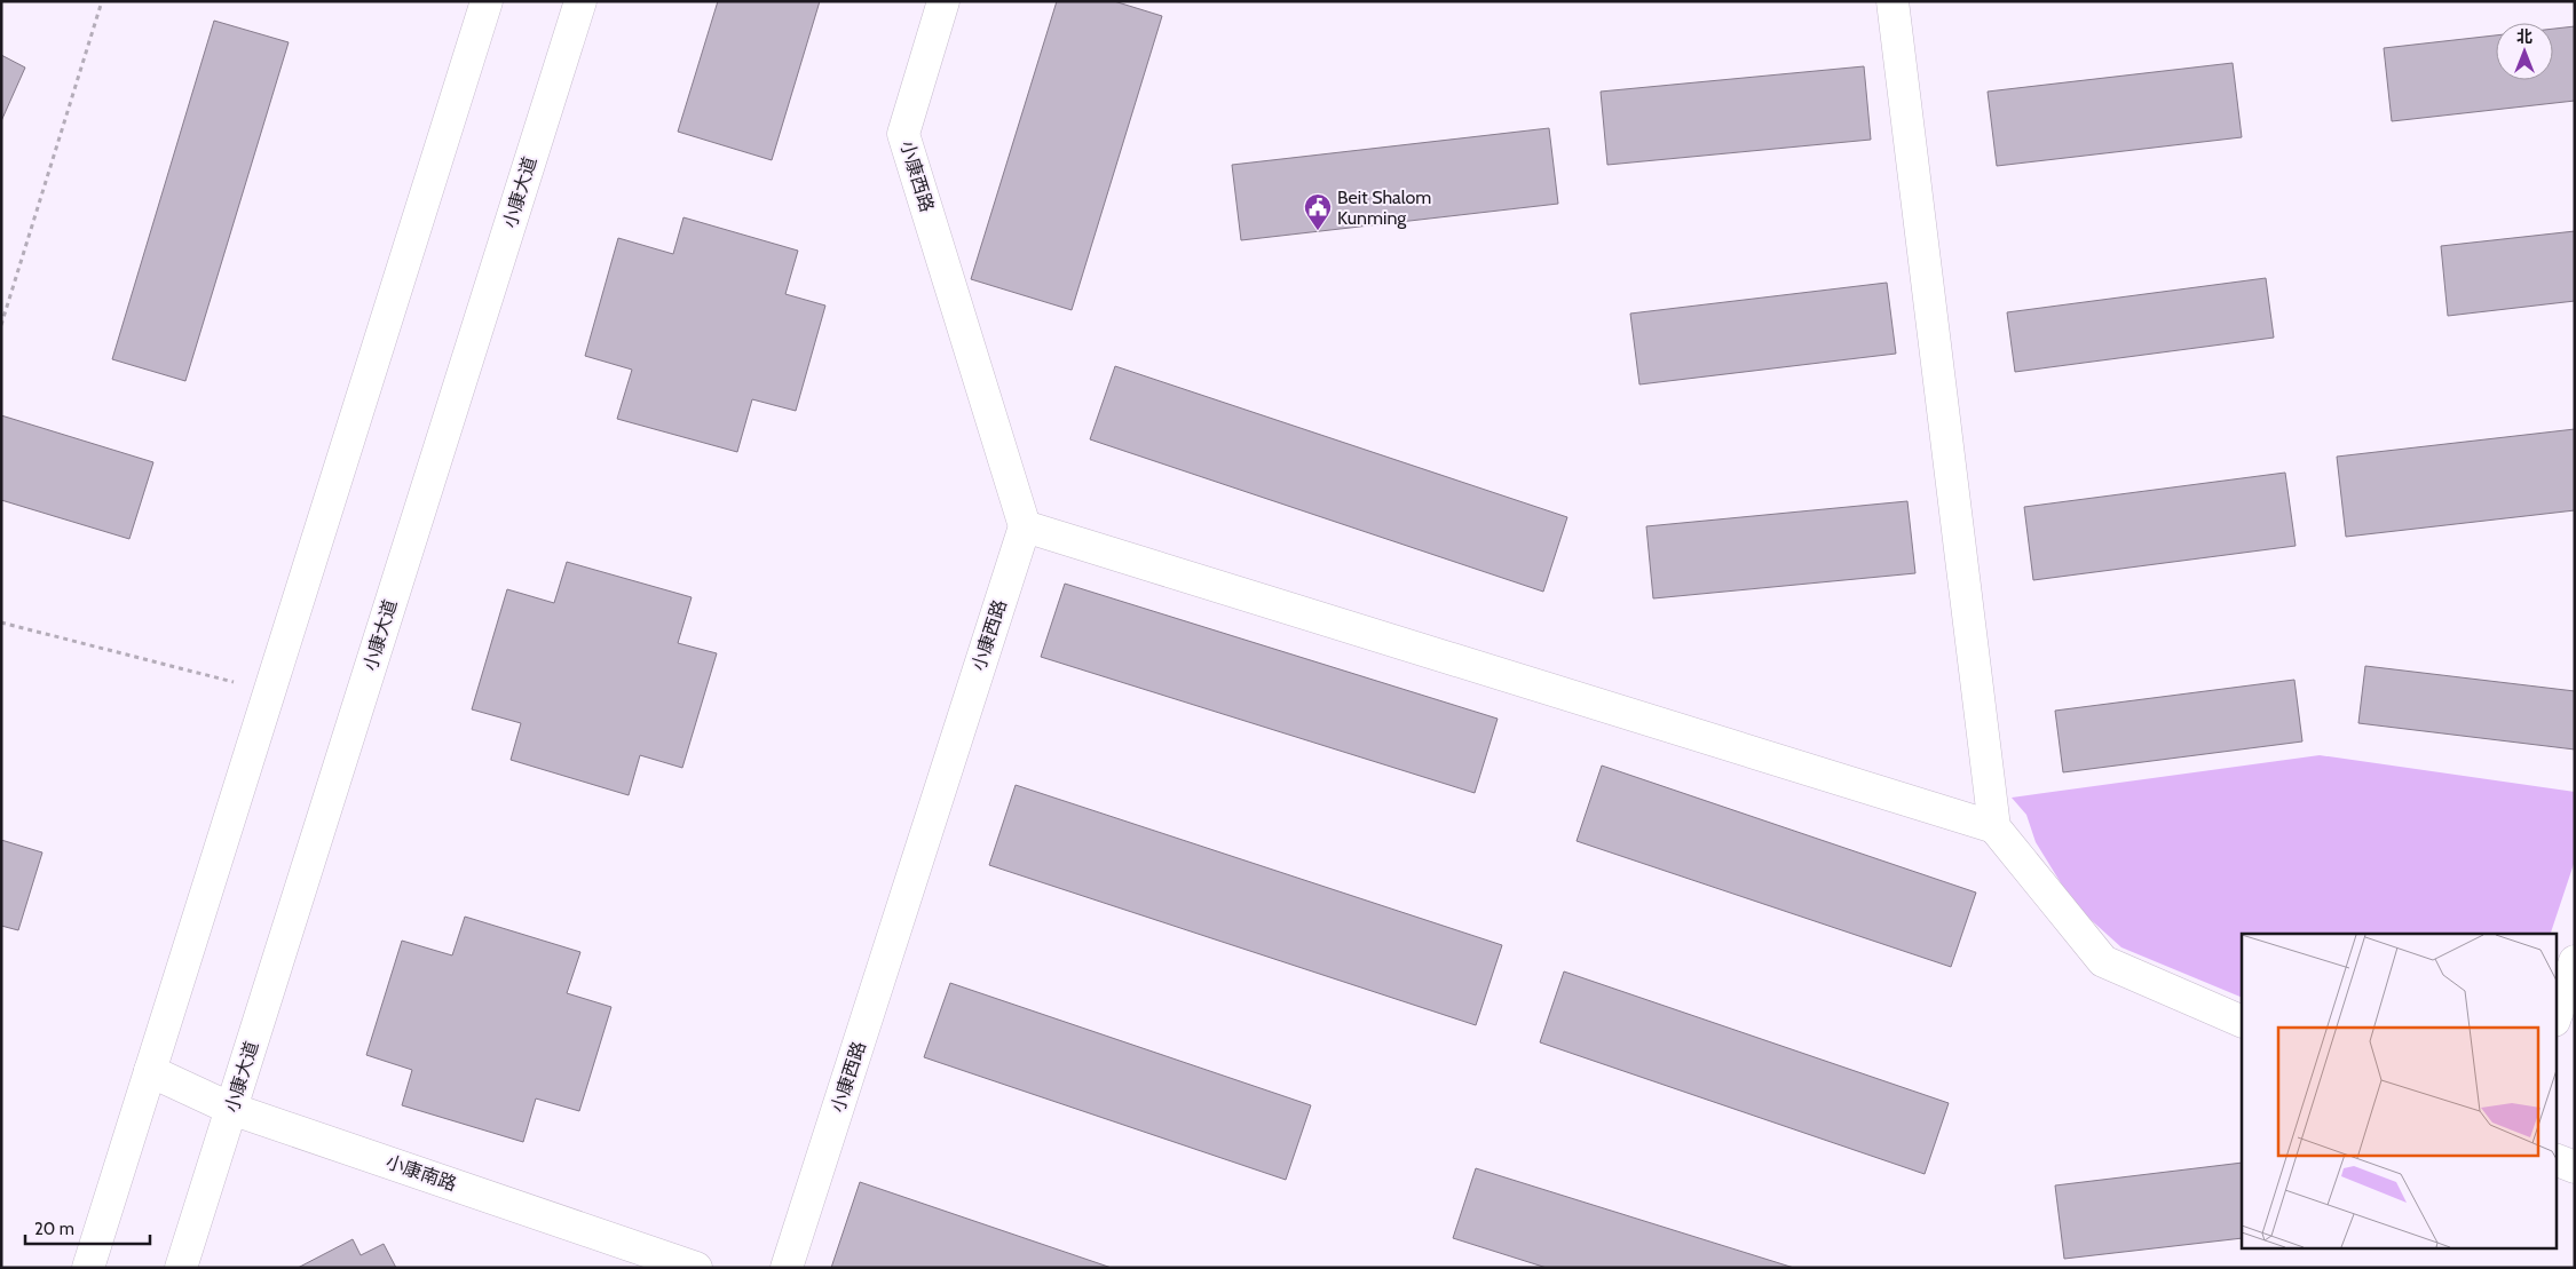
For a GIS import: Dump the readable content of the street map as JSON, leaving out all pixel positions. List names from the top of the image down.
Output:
{
  "streets": {
    "main road": ["小康西路", "小康大道", "小康南路"]
  },
  "crossings": [
    ["小康大道", "小康南路"]
  ],
  "places": {
    "public building": ["Beit Shalom Kunming"]
  },
  "scale_bar": "20 m",
  "north": "top"
}
